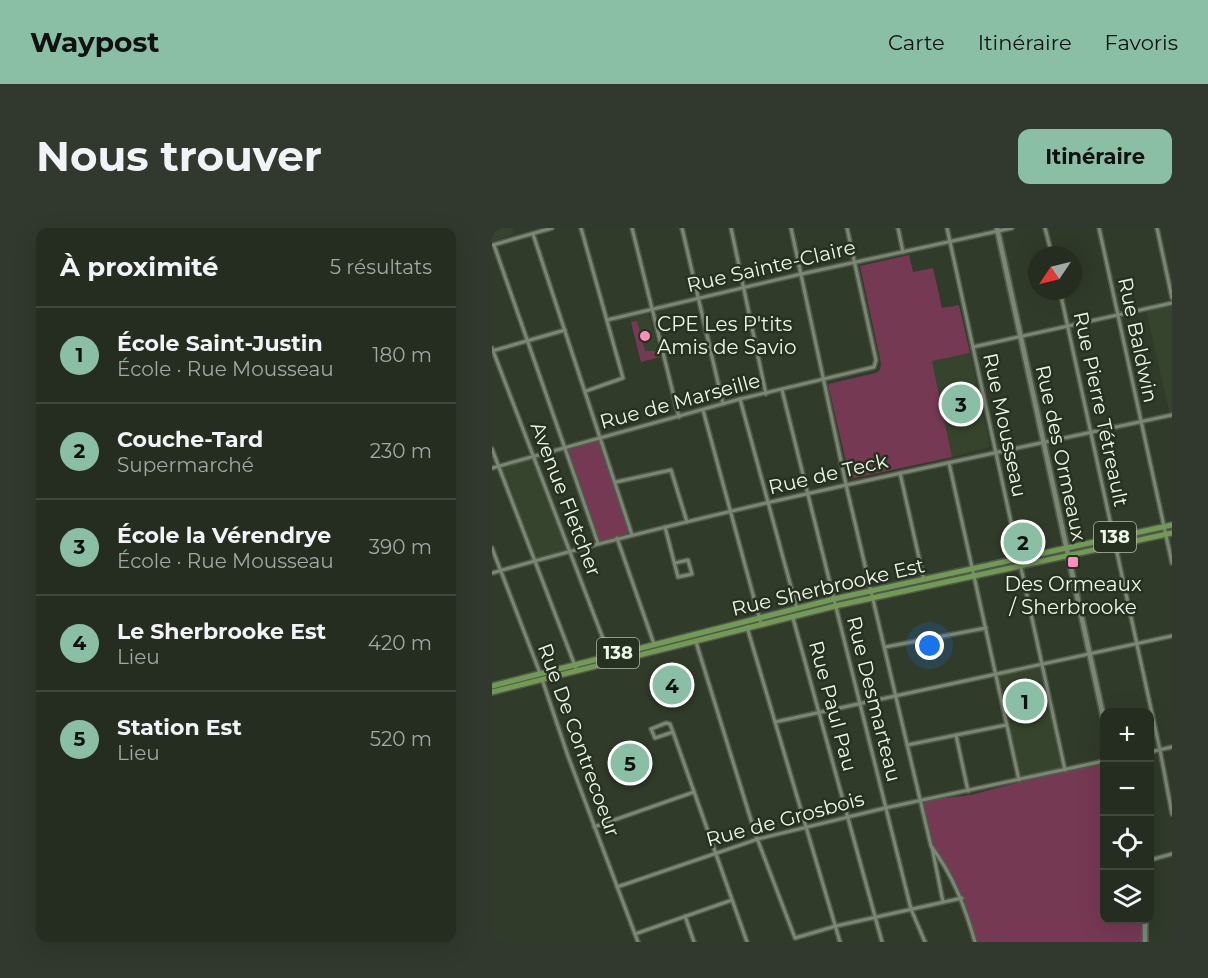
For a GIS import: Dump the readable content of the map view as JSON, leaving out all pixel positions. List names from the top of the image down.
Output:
{
  "streets": {
    "main road": ["138", "Rue Sherbrooke Est"],
    "street": [
      "Rue Sainte-Claire",
      "Rue Baldwin",
      "Rue de Marseille",
      "Rue Pierre Tétreault",
      "Rue Mousseau",
      "Rue des Ormeaux",
      "Rue de Teck",
      "Avenue Fletcher",
      "Rue Desmarteau",
      "Rue Paul Pau",
      "Rue De Contrecoeur",
      "Rue de Grosbois"
    ]
  },
  "crossings": [
    ["Rue Sainte-Claire", "Rue de Marseille"],
    ["Rue Sainte-Claire", "Rue Mousseau"],
    ["Rue Sainte-Claire", "Rue des Ormeaux"],
    ["Rue Baldwin", "Rue de Teck"],
    ["Rue Baldwin", "Rue Sherbrooke Est"],
    ["Rue de Marseille", "Avenue Fletcher"],
    ["Rue de Marseille", "Rue Desmarteau"],
    ["Rue de Marseille", "Rue Paul Pau"],
    ["Rue Pierre Tétreault", "Rue de Teck"],
    ["Rue Pierre Tétreault", "Rue Sherbrooke Est"],
    ["Rue Mousseau", "Rue de Teck"],
    ["Rue Mousseau", "Rue Sherbrooke Est"],
    ["Rue Mousseau", "Rue de Grosbois"],
    ["Rue des Ormeaux", "Rue de Teck"],
    ["Rue des Ormeaux", "Rue Sherbrooke Est"],
    ["Rue de Teck", "Avenue Fletcher"],
    ["Rue de Teck", "Rue Desmarteau"],
    ["Rue de Teck", "Rue Paul Pau"],
    ["Rue de Teck", "Rue De Contrecoeur"],
    ["Avenue Fletcher", "Rue Sherbrooke Est"],
    ["Rue Sherbrooke Est", "Rue Desmarteau"],
    ["Rue Sherbrooke Est", "Rue Paul Pau"],
    ["Rue Sherbrooke Est", "Rue De Contrecoeur"],
    ["Rue Desmarteau", "Rue de Grosbois"],
    ["Rue Paul Pau", "Rue de Grosbois"],
    ["Rue De Contrecoeur", "Rue de Grosbois"]
  ],
  "places": {
    "other": ["CPE Les P'tits Amis de Savio"],
    "transit": ["Des Ormeaux / Sherbrooke"]
  },
  "north": "bottom left",
  "page": {
    "header": "Waypost",
    "nav": ["Carte", "Itinéraire", "Favoris"],
    "buttons": "Itinéraire",
    "title": "Nous trouver",
    "heading": ["À proximité", "5 résultats"],
    "list": [
      {
        "mark": "1",
        "name": "École Saint-Justin",
        "note": "École · Rue Mousseau",
        "value": "180 m"
      },
      {
        "mark": "2",
        "name": "Couche-Tard",
        "note": "Supermarché",
        "value": "230 m"
      },
      {
        "mark": "3",
        "name": "École la Vérendrye",
        "note": "École · Rue Mousseau",
        "value": "390 m"
      },
      {
        "mark": "4",
        "name": "Le Sherbrooke Est",
        "note": "Lieu",
        "value": "420 m"
      },
      {
        "mark": "5",
        "name": "Station Est",
        "note": "Lieu",
        "value": "520 m"
      }
    ],
    "pins": [
      "3",
      "2",
      "4",
      "1",
      "5"
    ],
    "map_buttons": ["+", "−"]
  }
}
